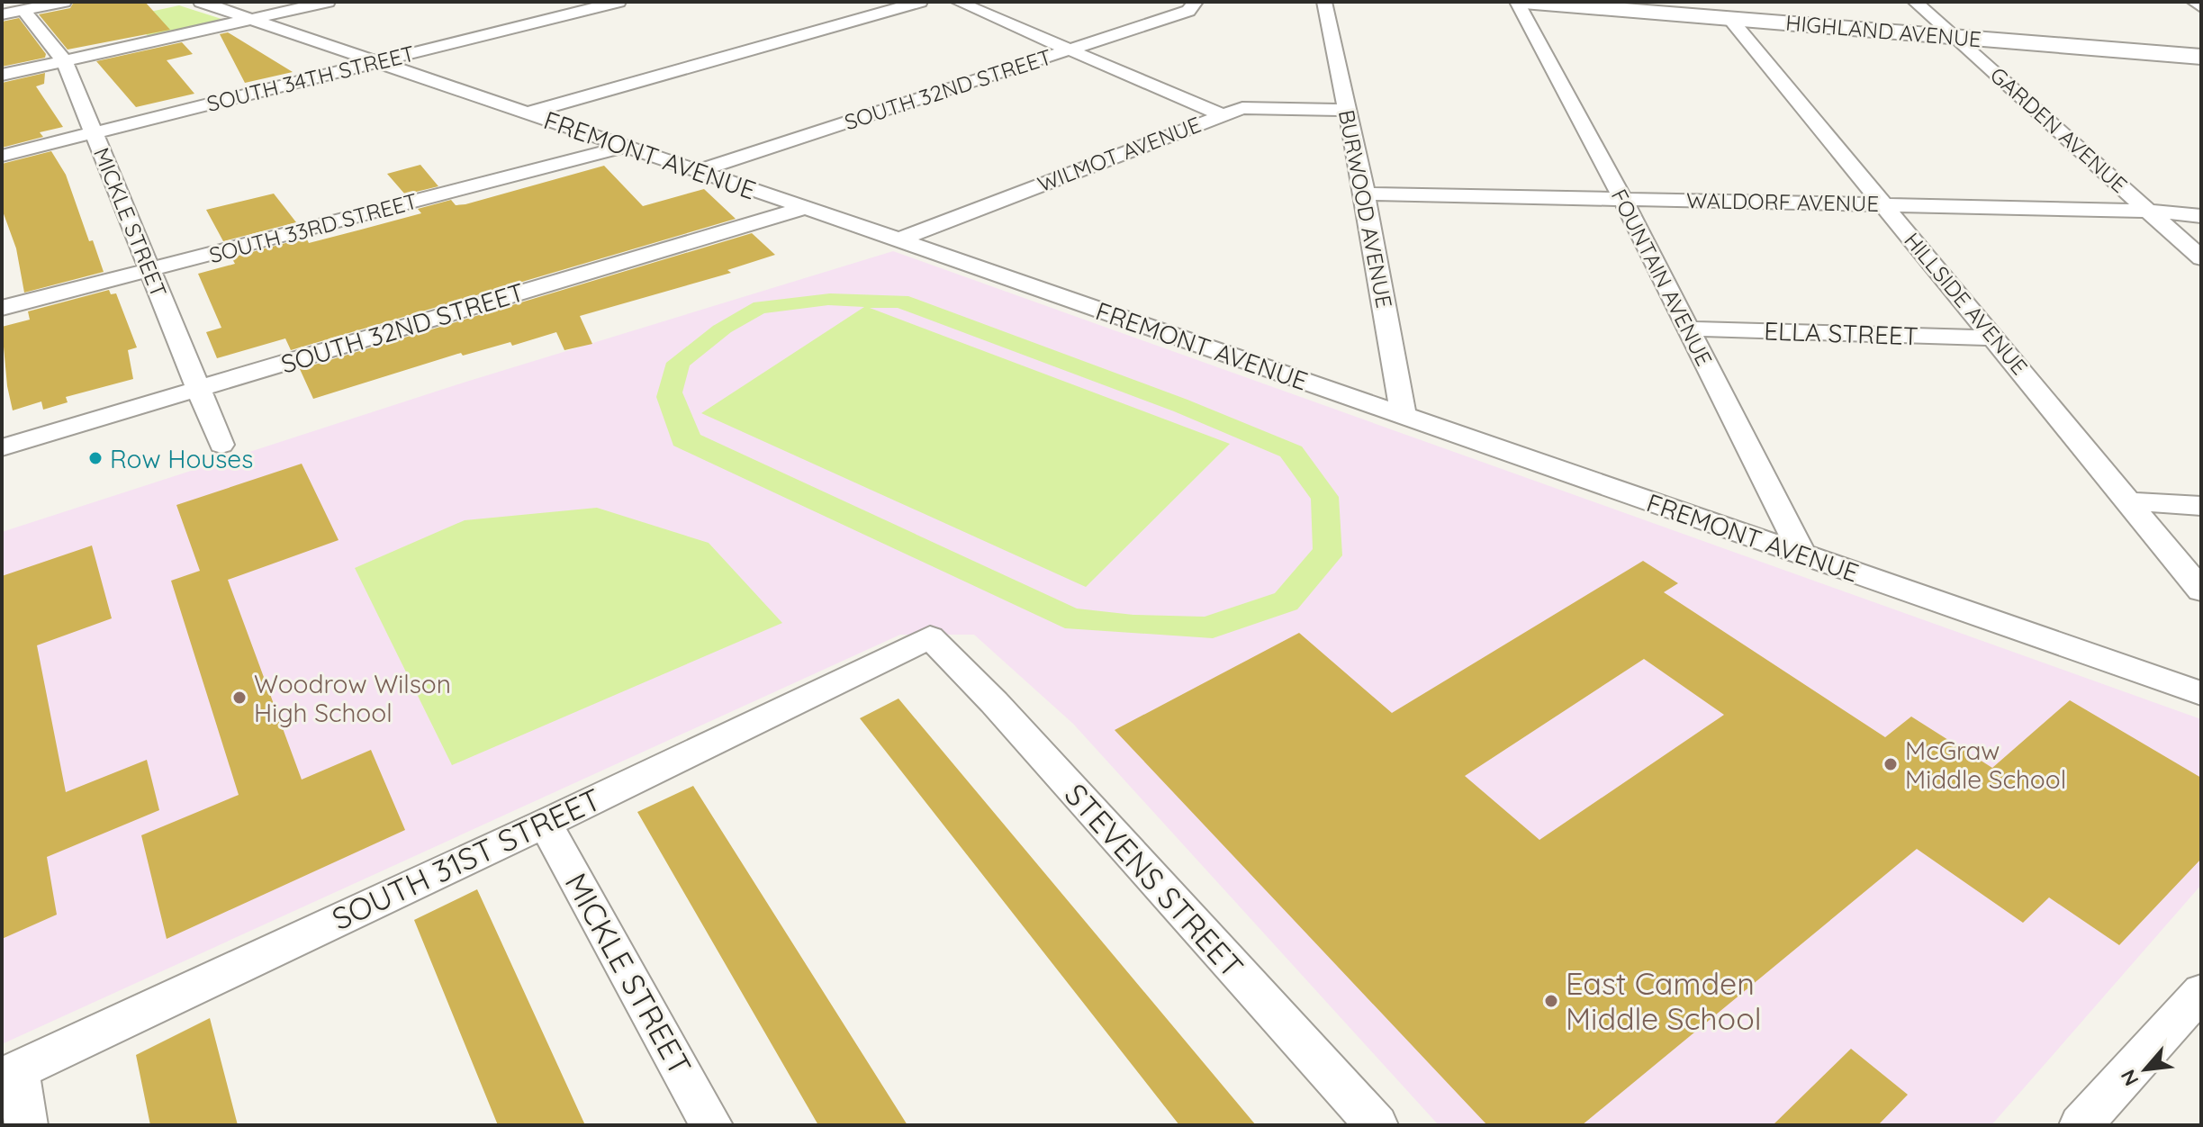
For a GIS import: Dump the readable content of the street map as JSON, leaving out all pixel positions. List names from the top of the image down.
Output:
{
  "streets": {
    "street": [
      "HIGHLAND AVENUE",
      "SOUTH 34TH STREET",
      "SOUTH 32ND STREET",
      "GARDEN AVENUE",
      "WILMOT AVENUE",
      "FREMONT AVENUE",
      "WALDORF AVENUE",
      "BURWOOD AVENUE",
      "MICKLE STREET",
      "SOUTH 33RD STREET",
      "FOUNTAIN AVENUE",
      "HILLSIDE AVENUE",
      "ELLA STREET",
      "SOUTH 31ST STREET",
      "STEVENS STREET"
    ]
  },
  "crossings": [
    ["HIGHLAND AVENUE", "GARDEN AVENUE"],
    ["HIGHLAND AVENUE", "HILLSIDE AVENUE"],
    ["SOUTH 34TH STREET", "FREMONT AVENUE"],
    ["SOUTH 34TH STREET", "MICKLE STREET"],
    ["SOUTH 32ND STREET", "FREMONT AVENUE"],
    ["SOUTH 32ND STREET", "MICKLE STREET"],
    ["GARDEN AVENUE", "WALDORF AVENUE"],
    ["WILMOT AVENUE", "FREMONT AVENUE"],
    ["WILMOT AVENUE", "BURWOOD AVENUE"],
    ["FREMONT AVENUE", "BURWOOD AVENUE"],
    ["FREMONT AVENUE", "SOUTH 33RD STREET"],
    ["FREMONT AVENUE", "FOUNTAIN AVENUE"],
    ["WALDORF AVENUE", "BURWOOD AVENUE"],
    ["WALDORF AVENUE", "FOUNTAIN AVENUE"],
    ["WALDORF AVENUE", "HILLSIDE AVENUE"],
    ["MICKLE STREET", "SOUTH 33RD STREET"],
    ["MICKLE STREET", "SOUTH 31ST STREET"],
    ["FOUNTAIN AVENUE", "ELLA STREET"],
    ["HILLSIDE AVENUE", "ELLA STREET"],
    ["SOUTH 31ST STREET", "STEVENS STREET"]
  ],
  "places": [
    "Row Houses",
    "Woodrow Wilson High School",
    "McGraw Middle School",
    "East Camden Middle School"
  ],
  "north": "bottom left"
}
